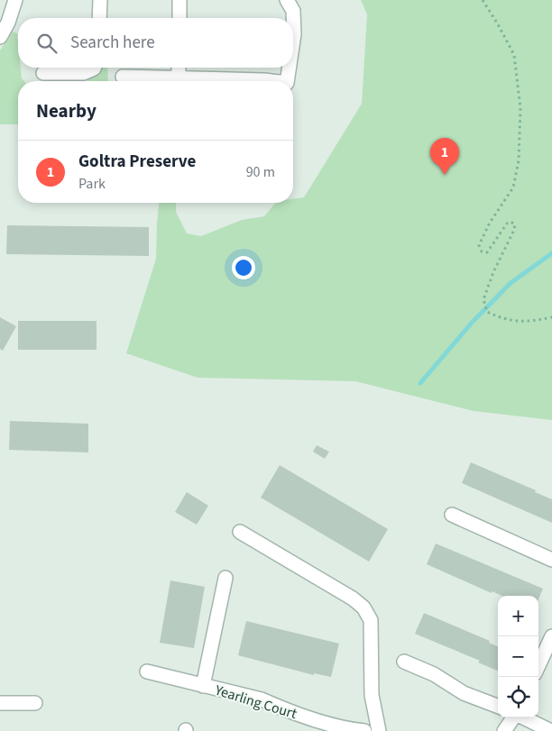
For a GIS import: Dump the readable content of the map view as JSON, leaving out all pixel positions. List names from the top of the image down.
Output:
{
  "streets": {
    "lane": ["Yearling Court"]
  },
  "page": {
    "search": "Search here",
    "heading": "Nearby",
    "pins": "1",
    "list": [
      {
        "mark": "1",
        "name": "Goltra Preserve",
        "note": "Park",
        "value": "90 m"
      }
    ],
    "map_buttons": ["+", "−"]
  }
}
